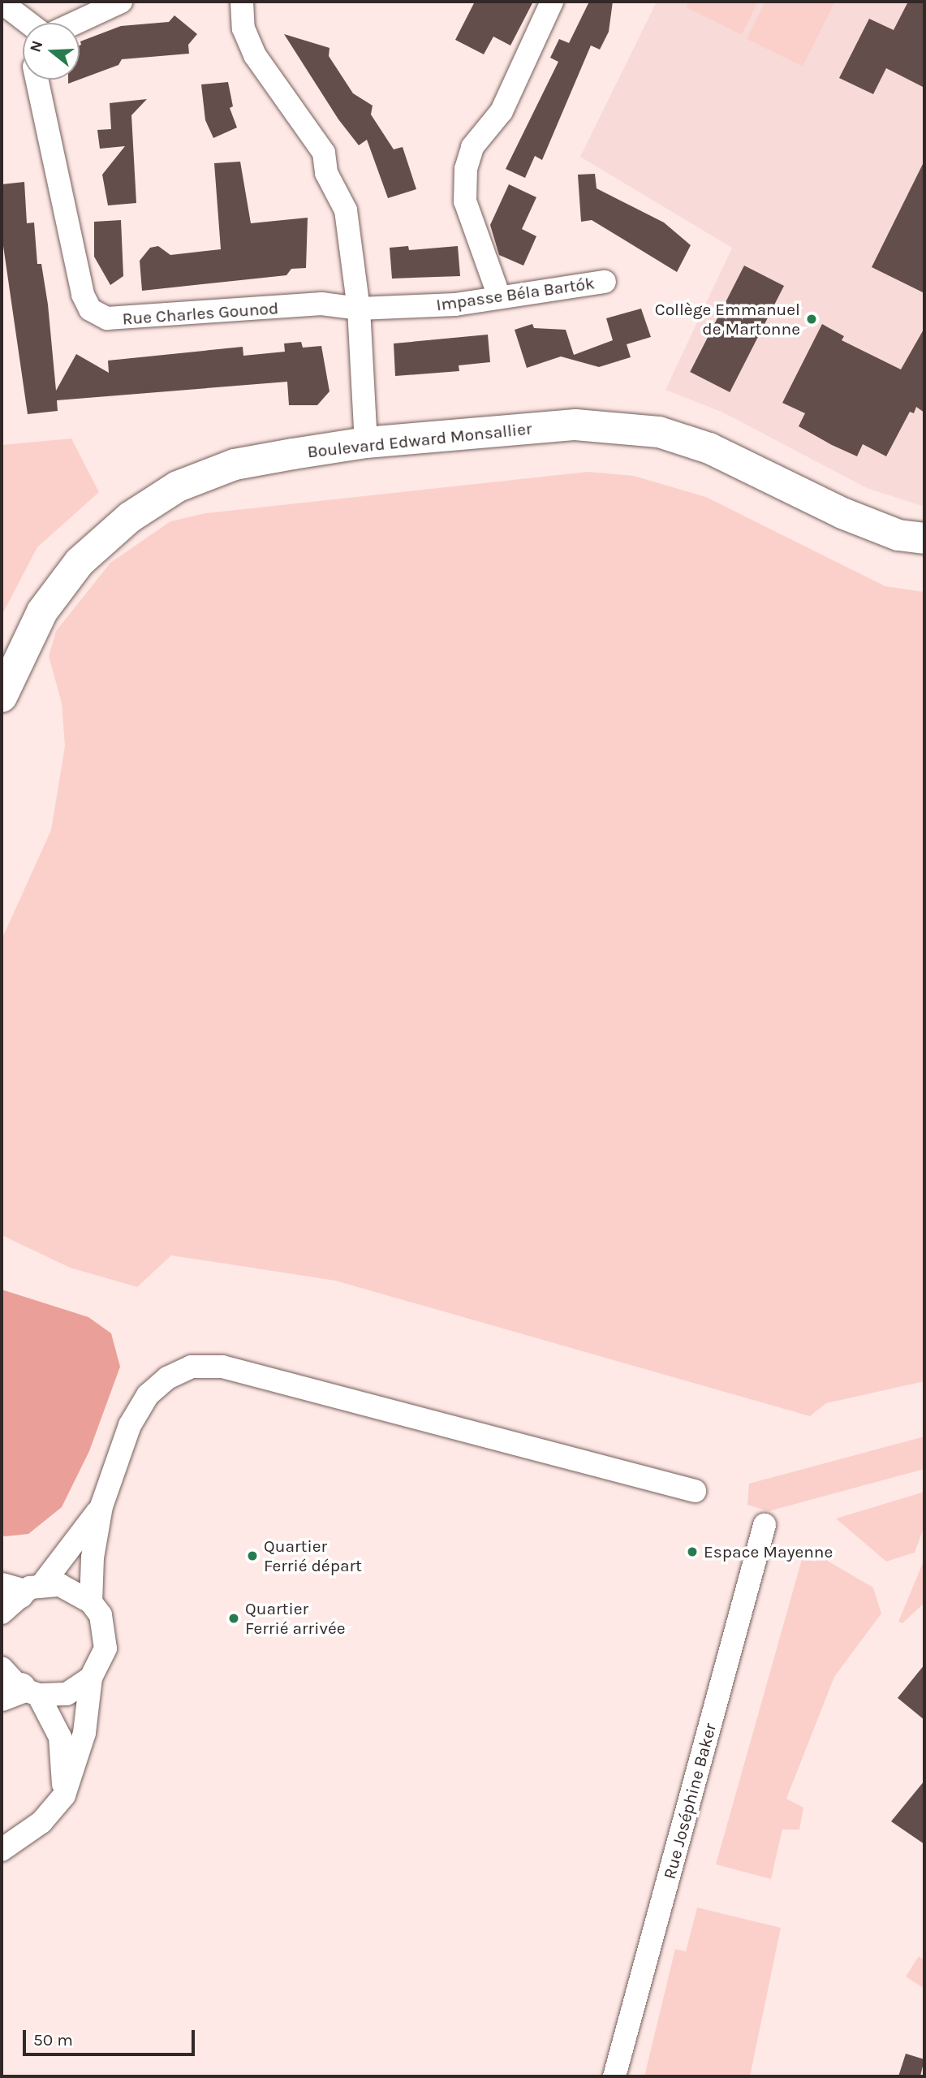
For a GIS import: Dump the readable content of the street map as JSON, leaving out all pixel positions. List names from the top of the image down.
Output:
{
  "streets": {
    "street": [
      "Impasse Béla Bartók",
      "Rue Charles Gounod",
      "Boulevard Edward Monsallier",
      "Rue Joséphine Baker"
    ]
  },
  "crossings": [
    ["Impasse Béla Bartók", "Rue Charles Gounod"]
  ],
  "places": [
    "Collège Emmanuel de Martonne",
    "Espace Mayenne",
    "Quartier Ferrié départ",
    "Quartier Ferrié arrivée"
  ],
  "scale_bar": "50 m",
  "north": "left"
}
